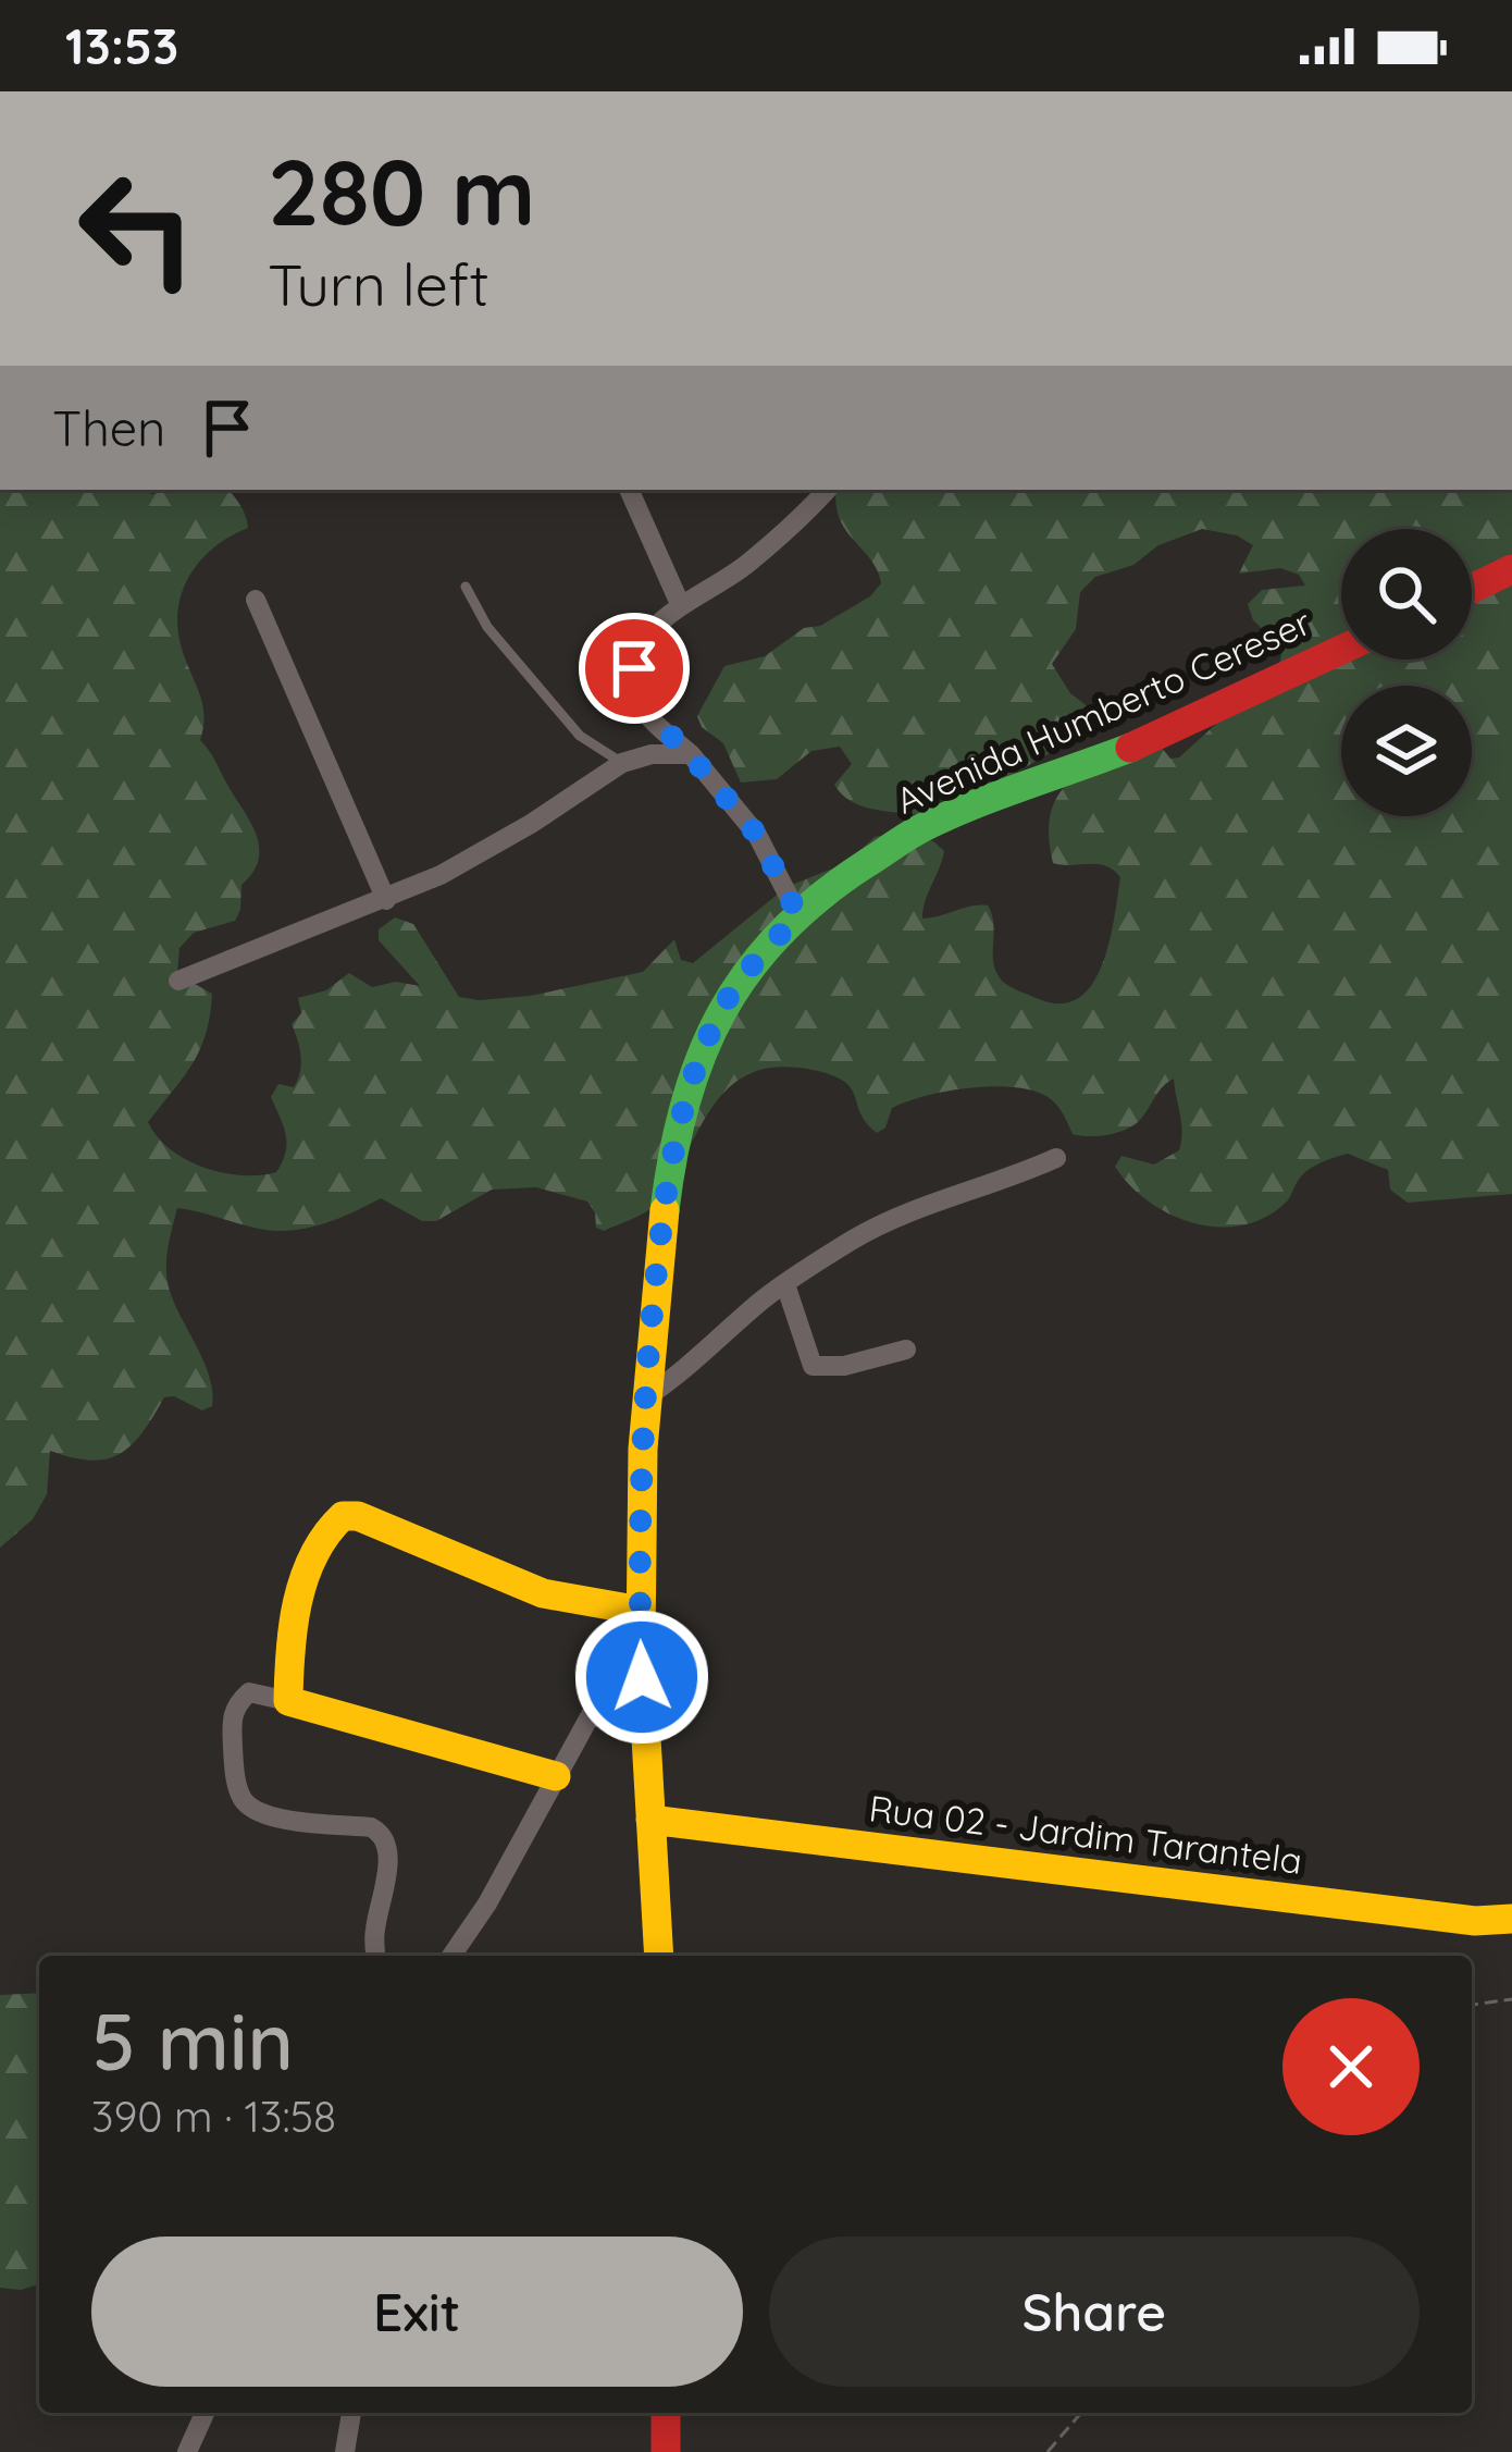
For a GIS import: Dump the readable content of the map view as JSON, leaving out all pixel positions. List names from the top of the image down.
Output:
{
  "streets": {
    "main road": ["Avenida Humberto Cereser", "Rua 02 - Jardim Tarantela"]
  },
  "crossings": [
    ["Avenida Humberto Cereser", "Rua 02 - Jardim Tarantela"]
  ],
  "page": {
    "status": "13:53",
    "turn": ["280 m", "Turn left"],
    "then": "Then",
    "heading": ["5 min", "390 m · 13:58"],
    "buttons": ["Exit", "Share"]
  }
}
